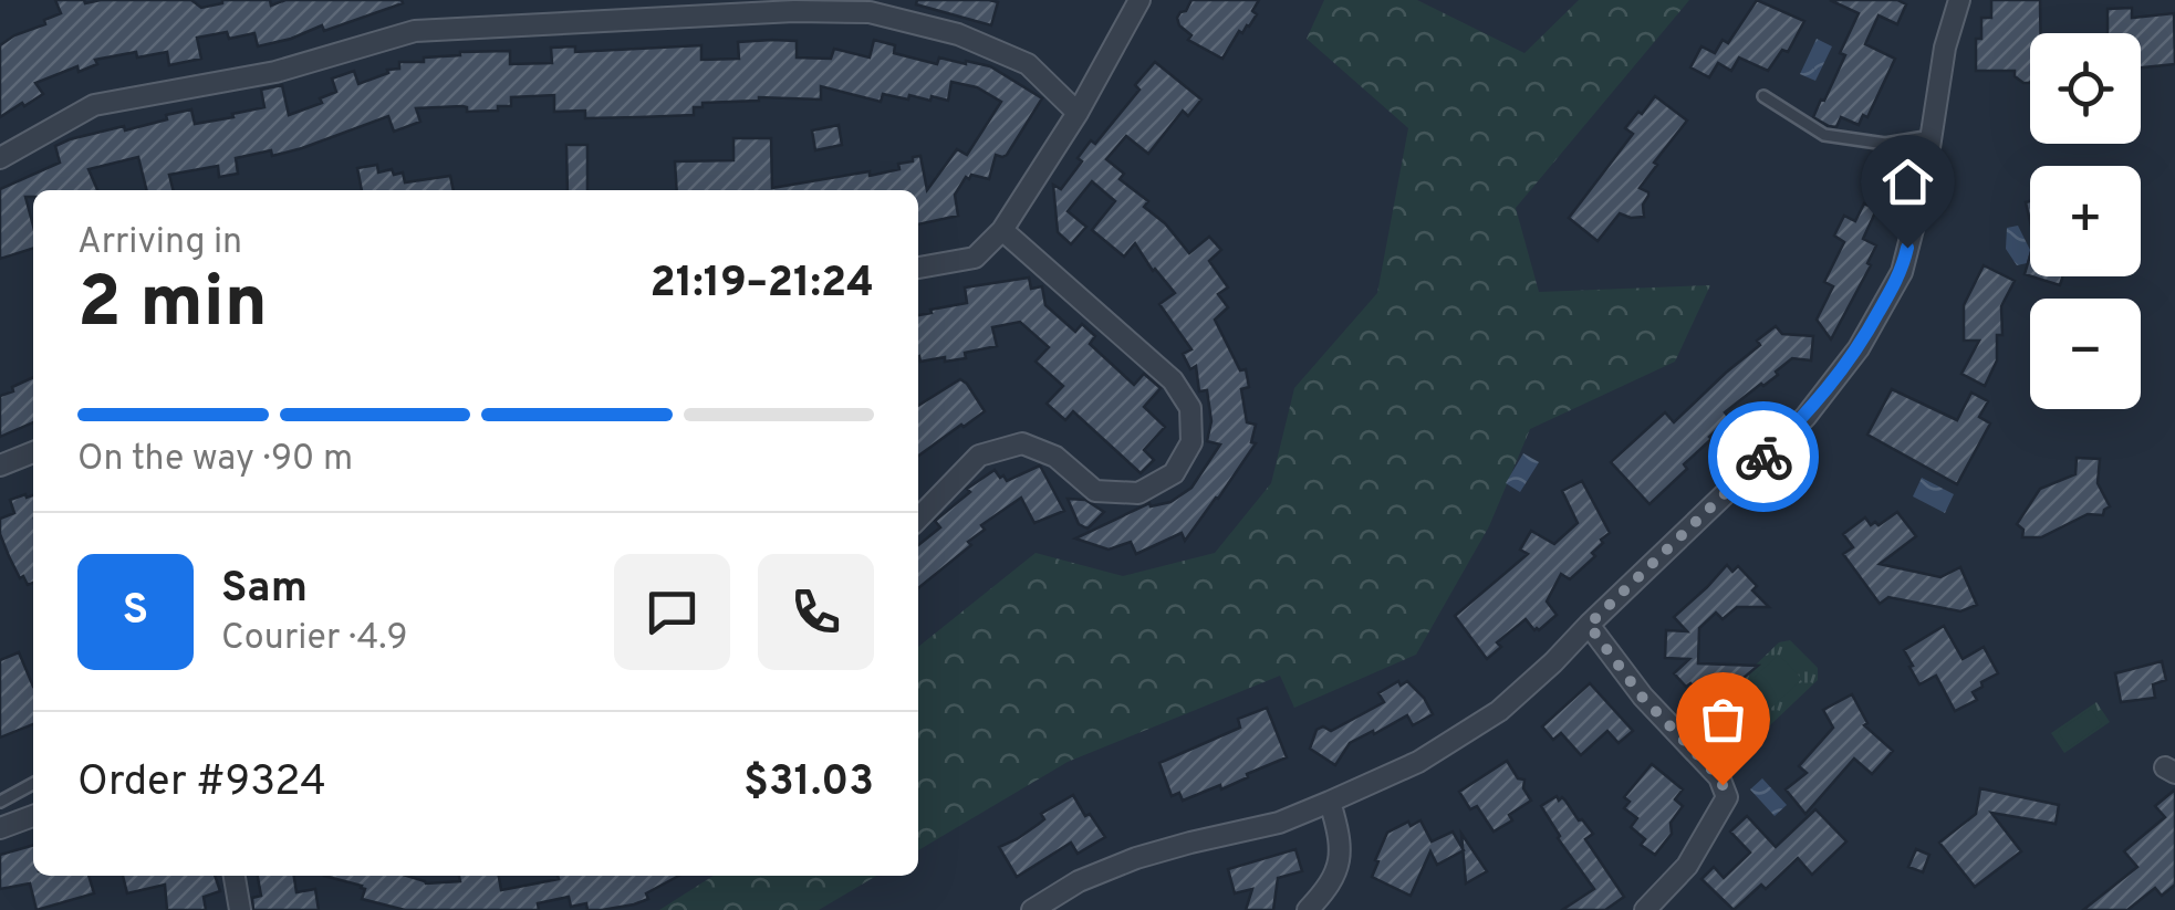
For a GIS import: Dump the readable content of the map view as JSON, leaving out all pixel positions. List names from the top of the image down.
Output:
{
  "page": {
    "map_buttons": ["+", "−"],
    "heading": ["2 min", "Arriving in", "21:19–21:24"],
    "panel": [
      "Sam",
      "Courier · 4.9",
      "Order #9324",
      "$31.03"
    ],
    "bar": "On the way · 90 m",
    "round": "S"
  }
}
